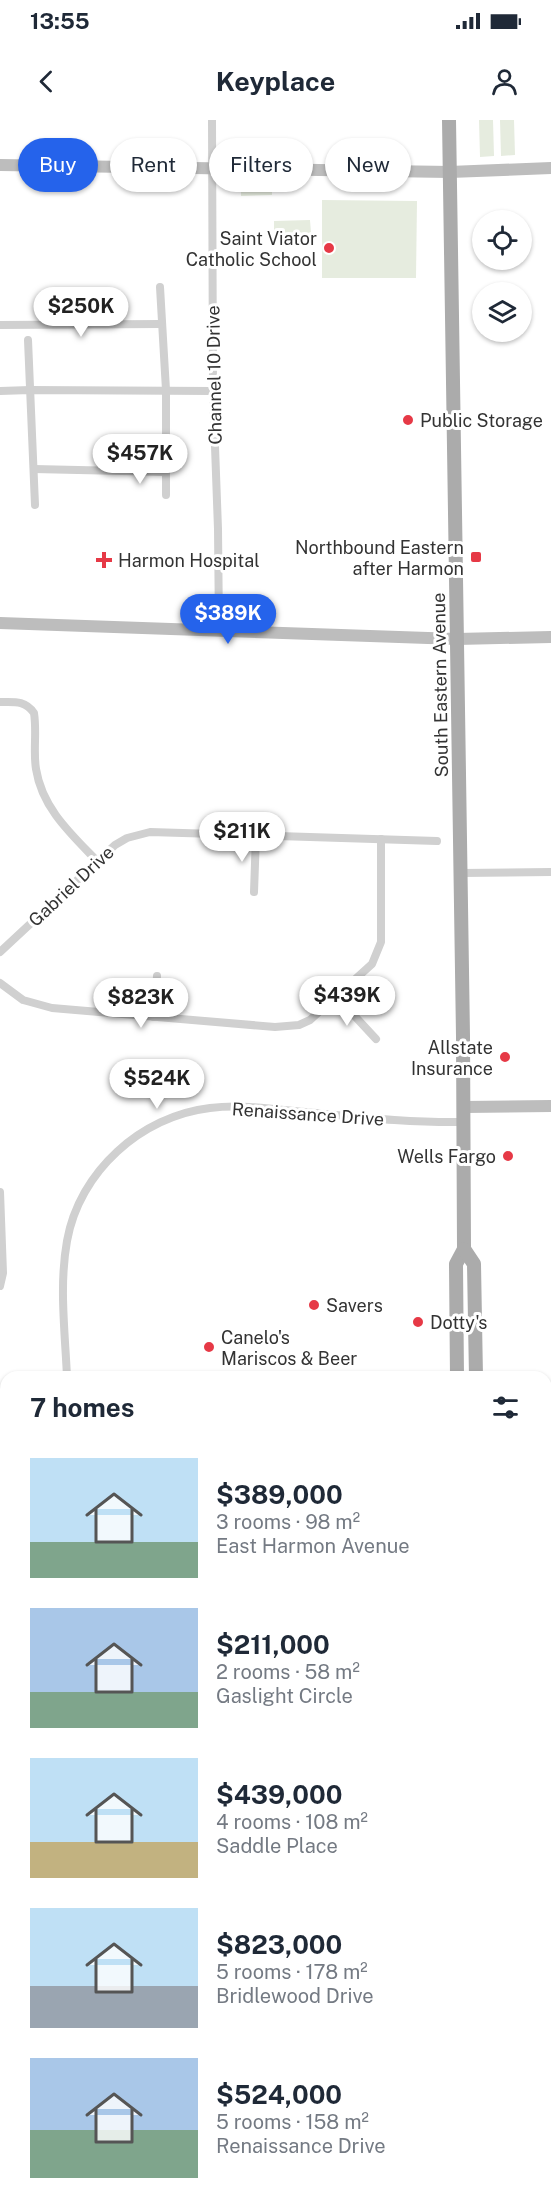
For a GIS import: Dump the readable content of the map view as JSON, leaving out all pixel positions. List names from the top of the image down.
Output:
{
  "streets": {
    "main road": ["South Eastern Avenue"],
    "street": ["Channel 10 Drive", "Gabriel Drive", "Renaissance Drive"]
  },
  "crossings": [
    ["South Eastern Avenue", "Renaissance Drive"]
  ],
  "places": {
    "other": [
      "Saint Viator Catholic School",
      "Public Storage",
      "Allstate Insurance",
      "Wells Fargo",
      "Savers",
      "Dotty's",
      "Canelo's Mariscos & Beer"
    ],
    "transit": ["Northbound Eastern after Harmon"],
    "health": ["Harmon Hospital"]
  },
  "page": {
    "status": "13:55",
    "header": "Keyplace",
    "chip": [
      "Buy",
      "Rent",
      "Filters",
      "New"
    ],
    "price": [
      "$250K",
      "$457K",
      "$389K",
      "$211K",
      "$439K",
      "$823K",
      "$524K"
    ],
    "heading": "7 homes",
    "list": [
      {
        "name": "$389,000",
        "note": "3 rooms · 98 m² · East Harmon Avenue"
      },
      {
        "name": "$211,000",
        "note": "2 rooms · 58 m² · Gaslight Circle"
      },
      {
        "name": "$439,000",
        "note": "4 rooms · 108 m² · Saddle Place"
      },
      {
        "name": "$823,000",
        "note": "5 rooms · 178 m² · Bridlewood Drive"
      },
      {
        "name": "$524,000",
        "note": "5 rooms · 158 m² · Renaissance Drive"
      }
    ]
  }
}
